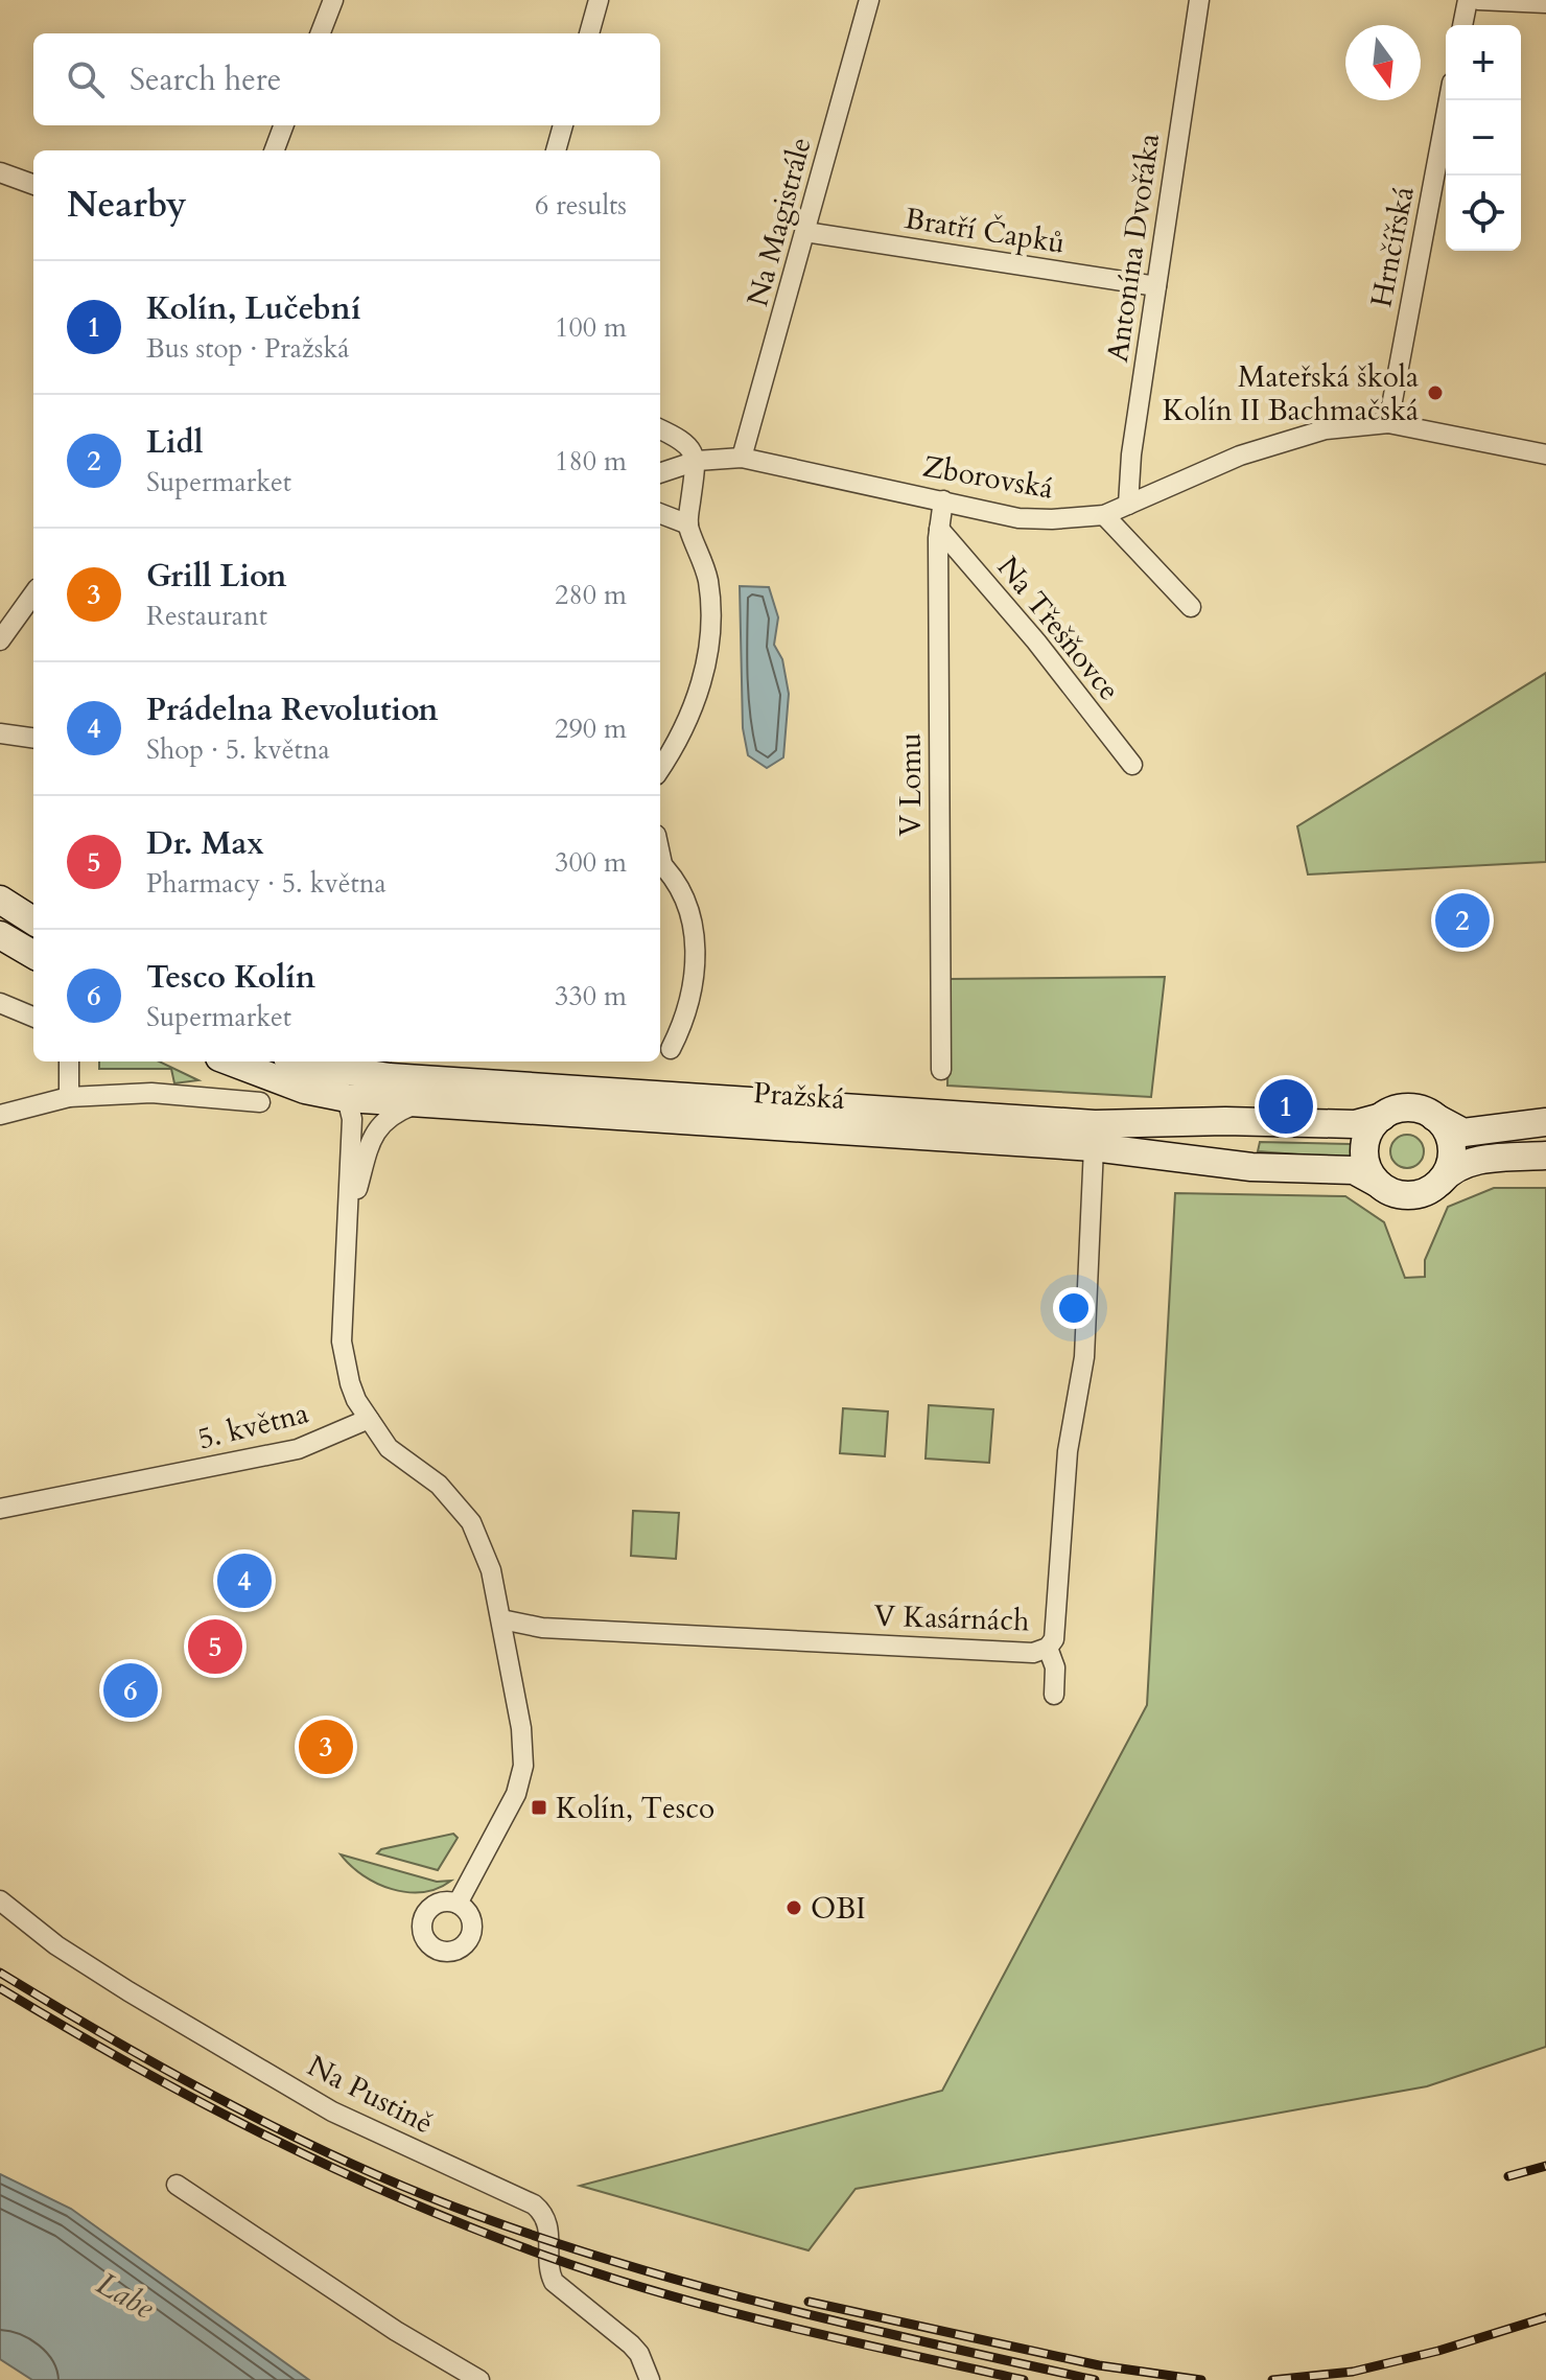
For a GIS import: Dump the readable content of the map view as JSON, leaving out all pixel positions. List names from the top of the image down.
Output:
{
  "streets": {
    "street": [
      "Na Magistrále",
      "Bratří Čapků",
      "Hrnčířská",
      "Antonína Dvořáka",
      "Zborovská",
      "Na Třešňovce",
      "V Lomu",
      "Pražská",
      "5. května",
      "V Kasárnách",
      "Na Pustině"
    ]
  },
  "crossings": [
    ["Na Magistrále", "Bratří Čapků"],
    ["Na Magistrále", "Zborovská"],
    ["Bratří Čapků", "Antonína Dvořáka"],
    ["Hrnčířská", "Zborovská"],
    ["Antonína Dvořáka", "Zborovská"],
    ["Zborovská", "V Lomu"],
    ["Na Třešňovce", "V Lomu"],
    ["Pražská", "V Kasárnách"]
  ],
  "water": ["Labe"],
  "places": {
    "other": ["Mateřská škola Kolín II Bachmačská", "OBI"],
    "transit": ["Kolín, Tesco"]
  },
  "north": "bottom",
  "page": {
    "map_buttons": ["+", "−"],
    "search": "Search here",
    "heading": ["Nearby", "6 results"],
    "list": [
      {
        "mark": "1",
        "name": "Kolín, Lučební",
        "note": "Bus stop · Pražská",
        "value": "100 m"
      },
      {
        "mark": "2",
        "name": "Lidl",
        "note": "Supermarket",
        "value": "180 m"
      },
      {
        "mark": "3",
        "name": "Grill Lion",
        "note": "Restaurant",
        "value": "280 m"
      },
      {
        "mark": "4",
        "name": "Prádelna Revolution",
        "note": "Shop · 5. května",
        "value": "290 m"
      },
      {
        "mark": "5",
        "name": "Dr. Max",
        "note": "Pharmacy · 5. května",
        "value": "300 m"
      },
      {
        "mark": "6",
        "name": "Tesco Kolín",
        "note": "Supermarket",
        "value": "330 m"
      }
    ],
    "pins": [
      "2",
      "1",
      "4",
      "5",
      "6",
      "3"
    ]
  }
}
